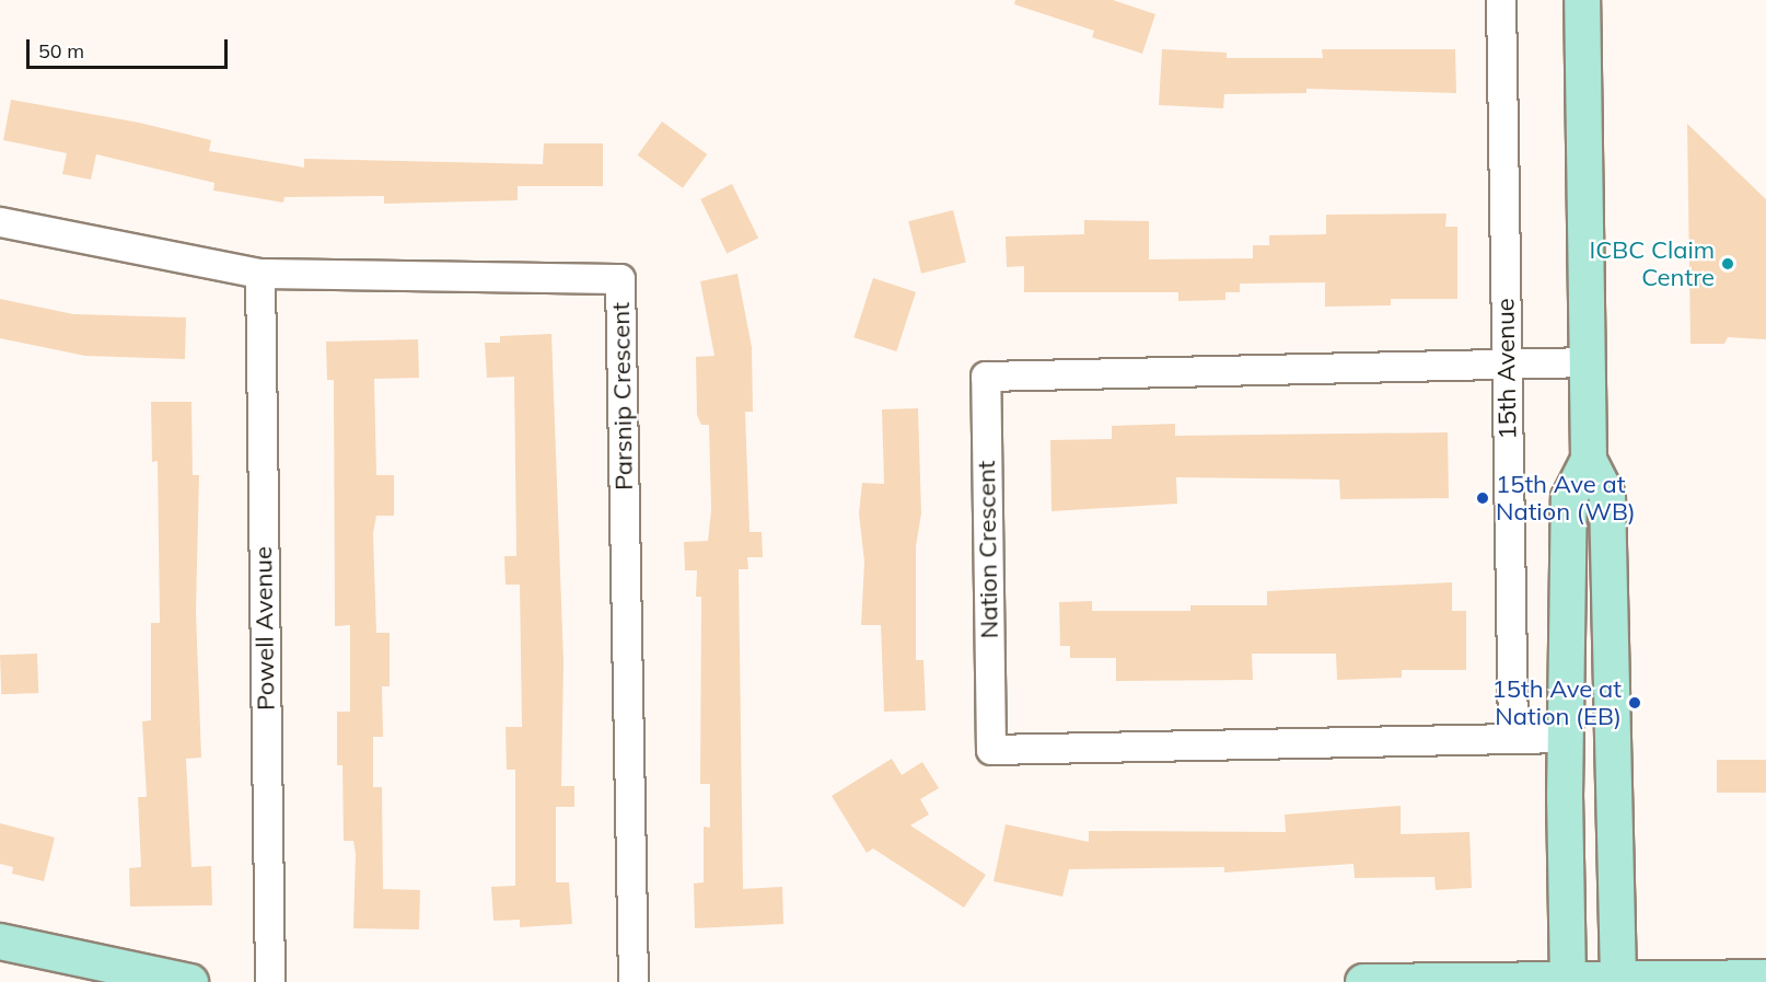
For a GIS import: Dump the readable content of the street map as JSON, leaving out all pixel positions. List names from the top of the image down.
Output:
{
  "streets": {
    "street": [
      "15th Avenue",
      "Parsnip Crescent",
      "Nation Crescent",
      "Powell Avenue"
    ]
  },
  "crossings": [
    ["15th Avenue", "Nation Crescent"],
    ["Parsnip Crescent", "Powell Avenue"]
  ],
  "places": ["ICBC Claim Centre", "15th Ave at Nation (WB)", "15th Ave at Nation (EB)"],
  "scale_bar": "50 m"
}
